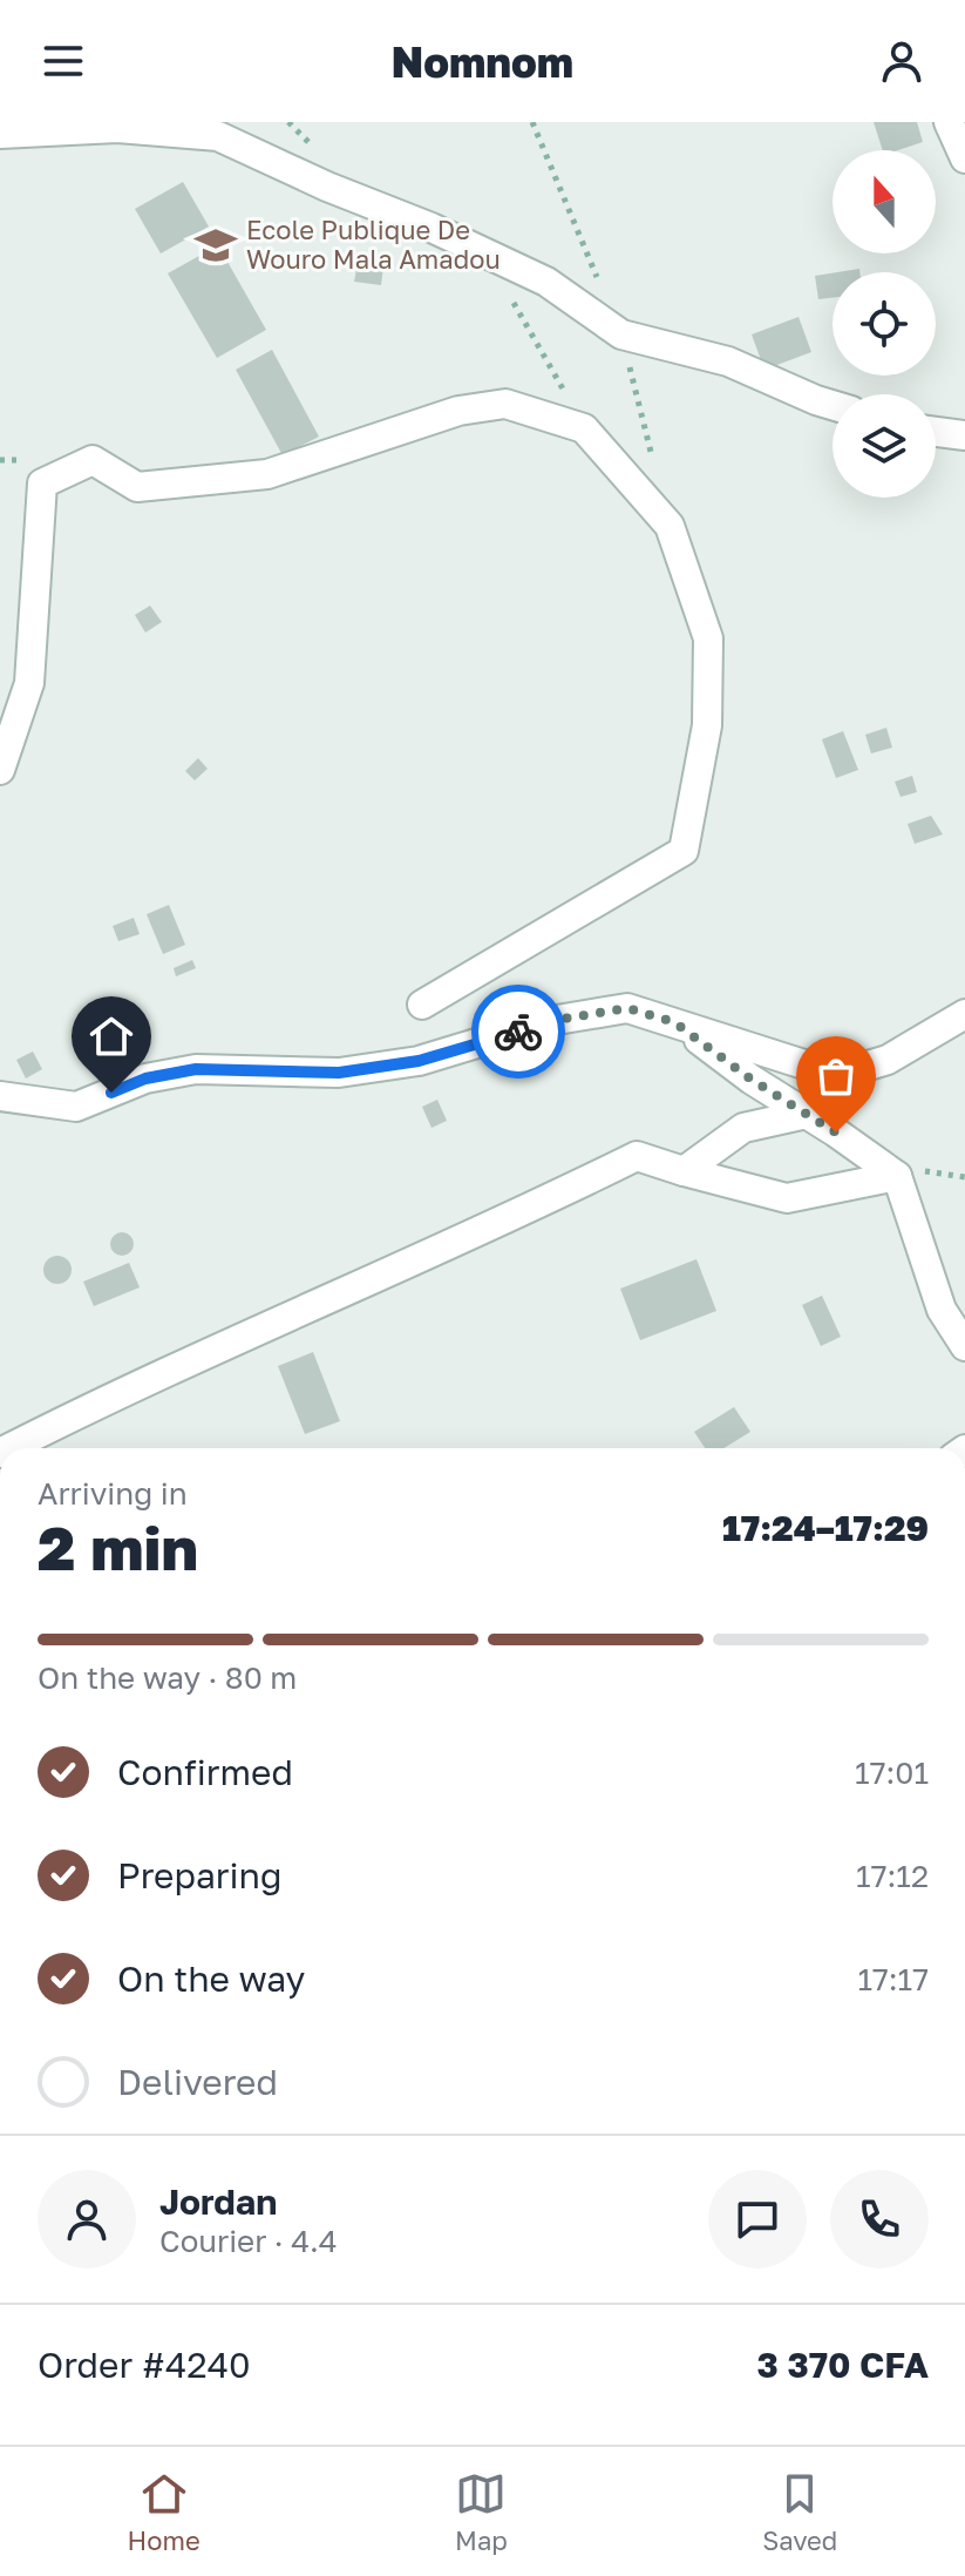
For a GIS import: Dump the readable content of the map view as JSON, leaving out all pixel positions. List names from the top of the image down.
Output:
{
  "places": {
    "school or university": ["Ecole Publique De Wouro Mala Amadou"]
  },
  "north": "top",
  "page": {
    "header": "Nomnom",
    "heading": ["2 min", "Arriving in", "17:24–17:29"],
    "panel": [
      "Jordan",
      "Courier · 4.4",
      "Order #4240",
      "3 370 CFA"
    ],
    "bar": "On the way · 80 m",
    "list": [
      ["Confirmed", "17:01"],
      ["Preparing", "17:12"],
      ["On the way", "17:17"],
      "Delivered"
    ],
    "tabs": ["Home", "Map", "Saved"]
  }
}
